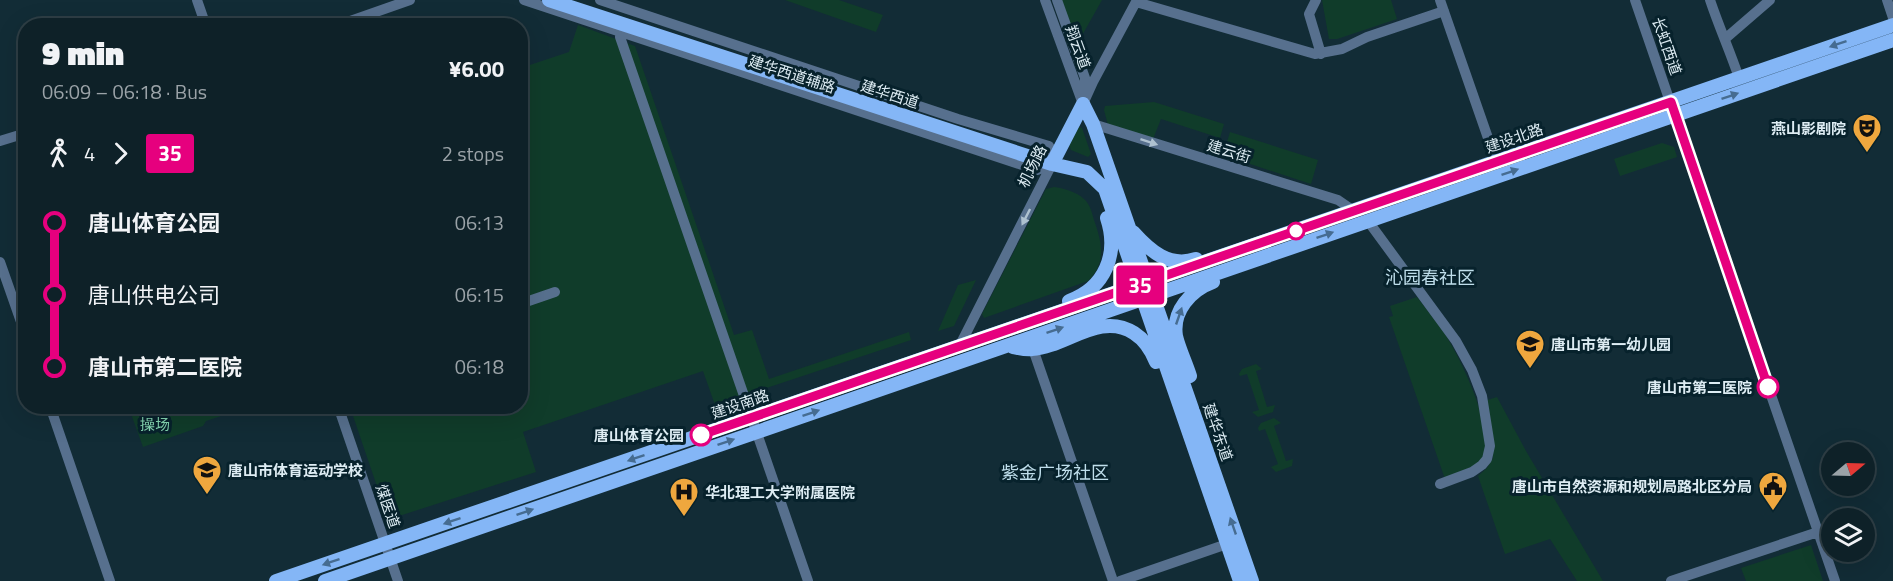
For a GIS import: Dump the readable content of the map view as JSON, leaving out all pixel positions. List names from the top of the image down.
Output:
{
  "streets": {
    "main road": [
      "建华西道",
      "建设北路",
      "机场路",
      "建设南路",
      "建华东道"
    ],
    "street": [
      "长虹西道",
      "翔云道",
      "建华西道辅路",
      "建云街",
      "煤医道"
    ]
  },
  "crossings": [
    ["长虹西道", "建设北路"],
    ["翔云道", "机场路"],
    ["建华西道辅路", "建华西道"],
    ["建华西道辅路", "机场路"],
    ["建华西道", "机场路"],
    ["建设北路", "建云街"],
    ["建设北路", "建设南路"],
    ["建设北路", "建华东道"],
    ["机场路", "建设南路"],
    ["建设南路", "建华东道"],
    ["建设南路", "煤医道"]
  ],
  "one_way": ["建云街", "机场路"],
  "districts": ["沁园春社区", "紫金广场社区"],
  "parks": ["操场"],
  "places": {
    "theatre": ["燕山影剧院"],
    "school or university": ["唐山市第一幼儿园", "唐山市体育运动学校"],
    "other": ["唐山市第二医院", "唐山体育公园"],
    "public building": ["唐山市自然资源和规划局路北区分局"],
    "hospital": ["华北理工大学附属医院"]
  },
  "lines": ["bus line 35"],
  "north": "right",
  "page": {
    "on_map": "35",
    "heading": ["9 min", "06:09 – 06:18 · Bus", "¥6.00"],
    "legs": ["4", "35", "2 stops"],
    "list": [
      {
        "name": "唐山体育公园",
        "value": "06:13"
      },
      {
        "name": "唐山供电公司",
        "value": "06:15"
      },
      {
        "name": "唐山市第二医院",
        "value": "06:18"
      }
    ]
  }
}
